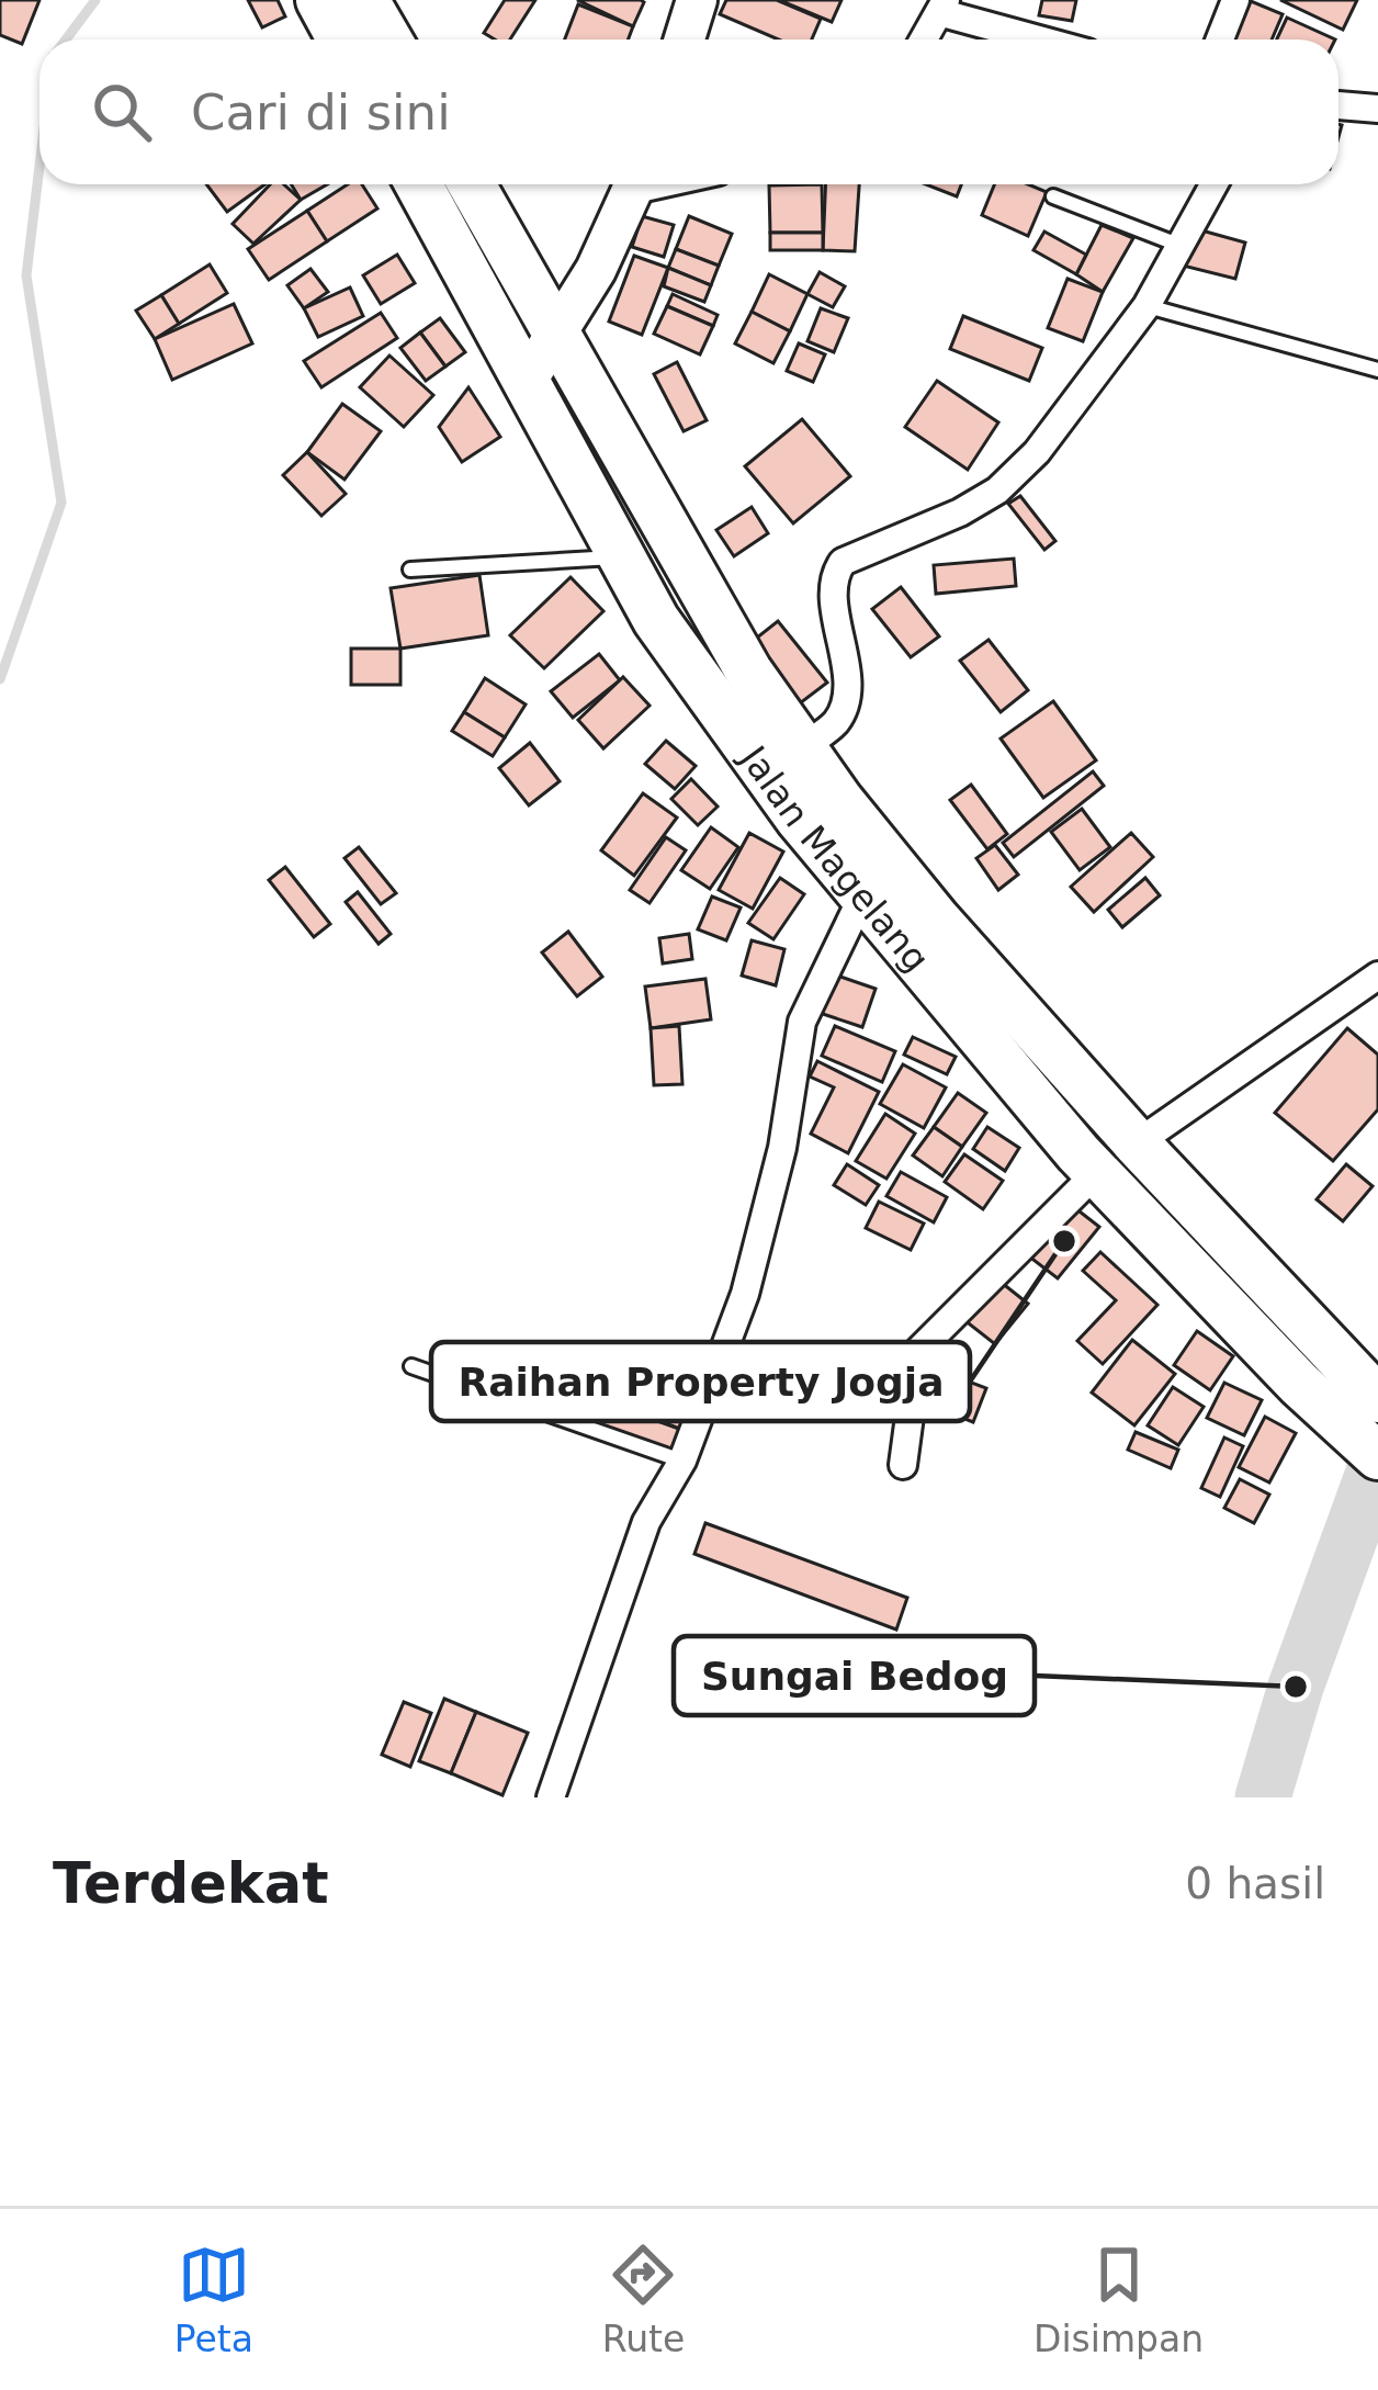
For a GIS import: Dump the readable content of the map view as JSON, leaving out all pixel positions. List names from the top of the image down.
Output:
{
  "streets": {
    "highway": ["Jalan Magelang"]
  },
  "places": ["Raihan Property Jogja", "Sungai Bedog"],
  "page": {
    "search": "Cari di sini",
    "heading": ["Terdekat", "0 hasil"],
    "nav": ["Peta", "Rute", "Disimpan"]
  }
}
